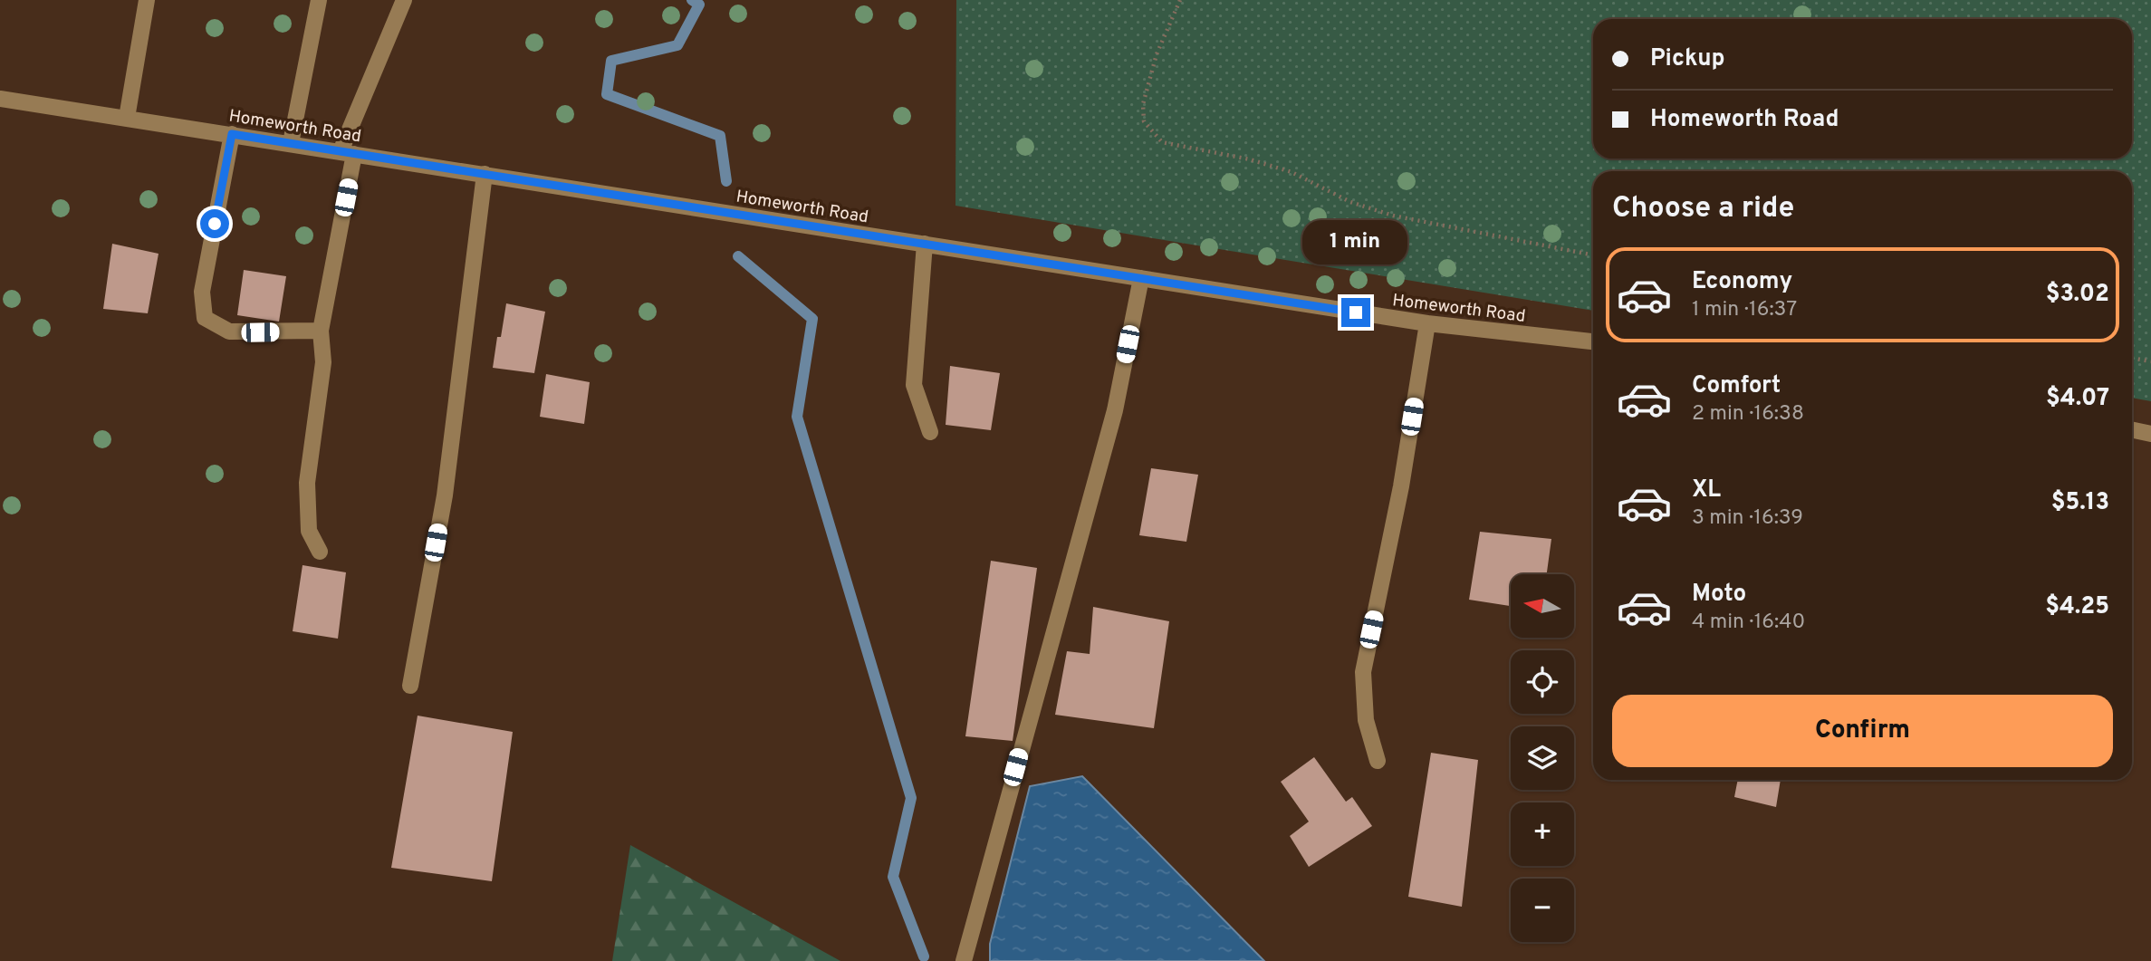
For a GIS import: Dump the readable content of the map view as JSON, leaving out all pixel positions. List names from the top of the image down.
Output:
{
  "streets": {
    "street": ["Homeworth Road"]
  },
  "north": "left",
  "page": {
    "banner": ["Pickup", "Homeworth Road"],
    "heading": "Choose a ride",
    "bubble": "1 min",
    "list": [
      {
        "name": "Economy",
        "note": "1 min · 16:37",
        "value": "$3.02"
      },
      {
        "name": "Comfort",
        "note": "2 min · 16:38",
        "value": "$4.07"
      },
      {
        "name": "XL",
        "note": "3 min · 16:39",
        "value": "$5.13"
      },
      {
        "name": "Moto",
        "note": "4 min · 16:40",
        "value": "$4.25"
      }
    ],
    "map_buttons": ["+", "−"],
    "buttons": "Confirm"
  }
}
